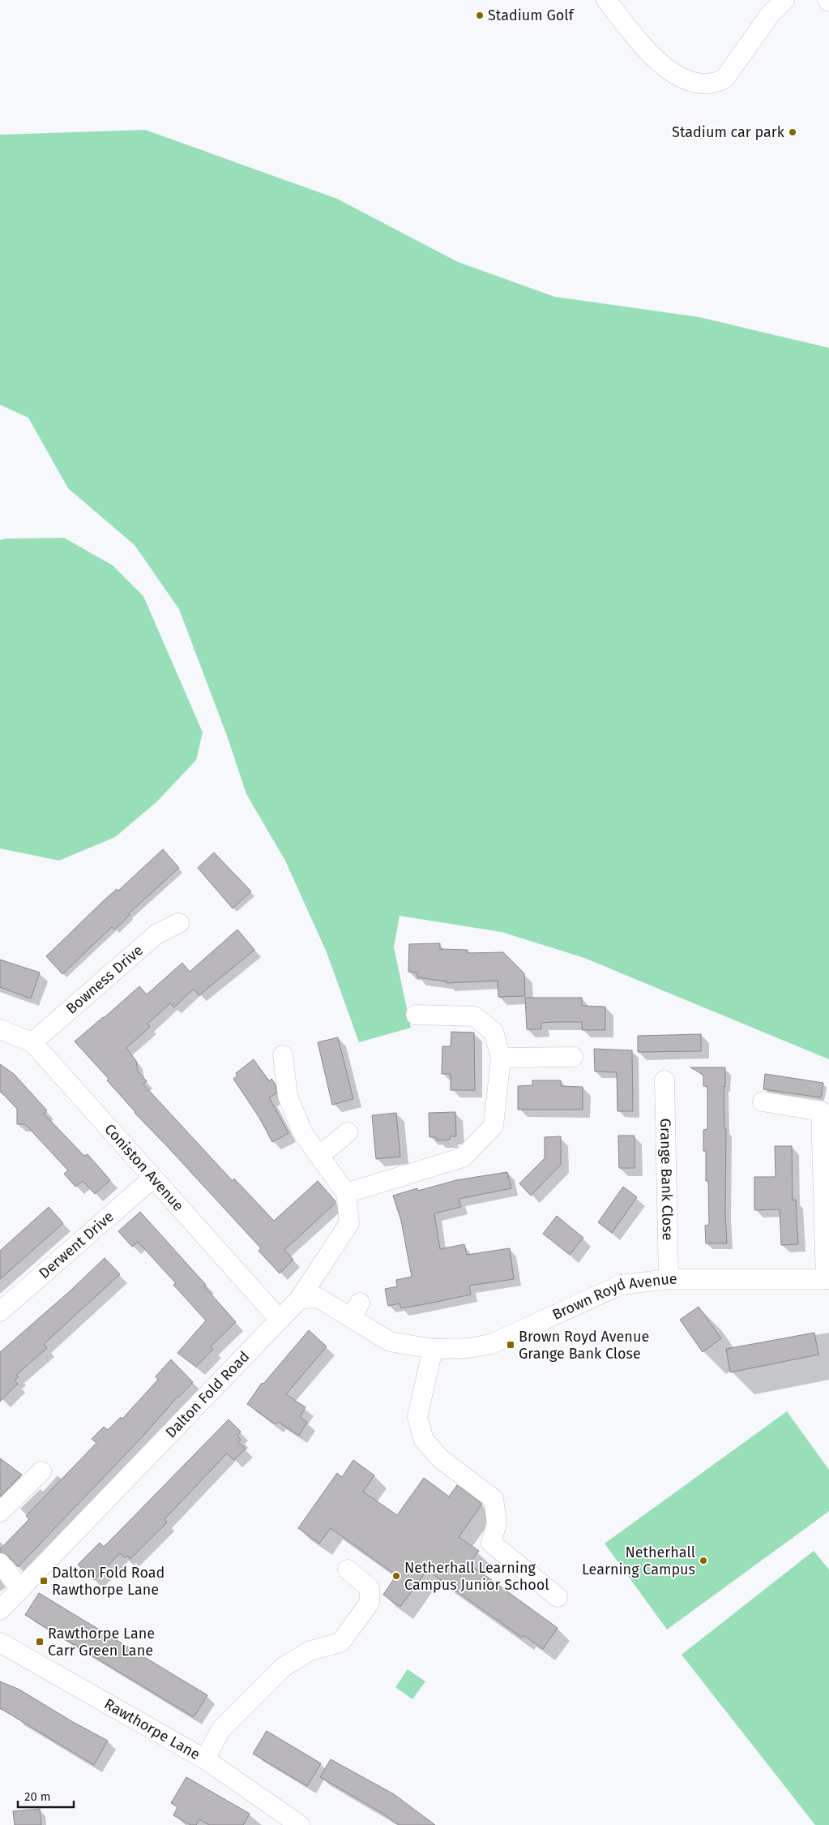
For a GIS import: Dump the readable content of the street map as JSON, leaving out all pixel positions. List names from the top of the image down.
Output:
{
  "streets": {
    "street": [
      "Bowness Drive",
      "Coniston Avenue",
      "Grange Bank Close",
      "Derwent Drive",
      "Brown Royd Avenue",
      "Dalton Fold Road",
      "Rawthorpe Lane"
    ]
  },
  "crossings": [
    ["Bowness Drive", "Coniston Avenue"],
    ["Coniston Avenue", "Derwent Drive"],
    ["Coniston Avenue", "Dalton Fold Road"],
    ["Grange Bank Close", "Brown Royd Avenue"],
    ["Brown Royd Avenue", "Dalton Fold Road"]
  ],
  "places": {
    "other": [
      "Stadium Golf",
      "Stadium car park",
      "Netherhall Learning Campus",
      "Netherhall Learning Campus Junior School"
    ],
    "transit": ["Brown Royd Avenue Grange Bank Close", "Dalton Fold Road Rawthorpe Lane", "Rawthorpe Lane Carr Green Lane"]
  },
  "scale_bar": "20 m"
}
